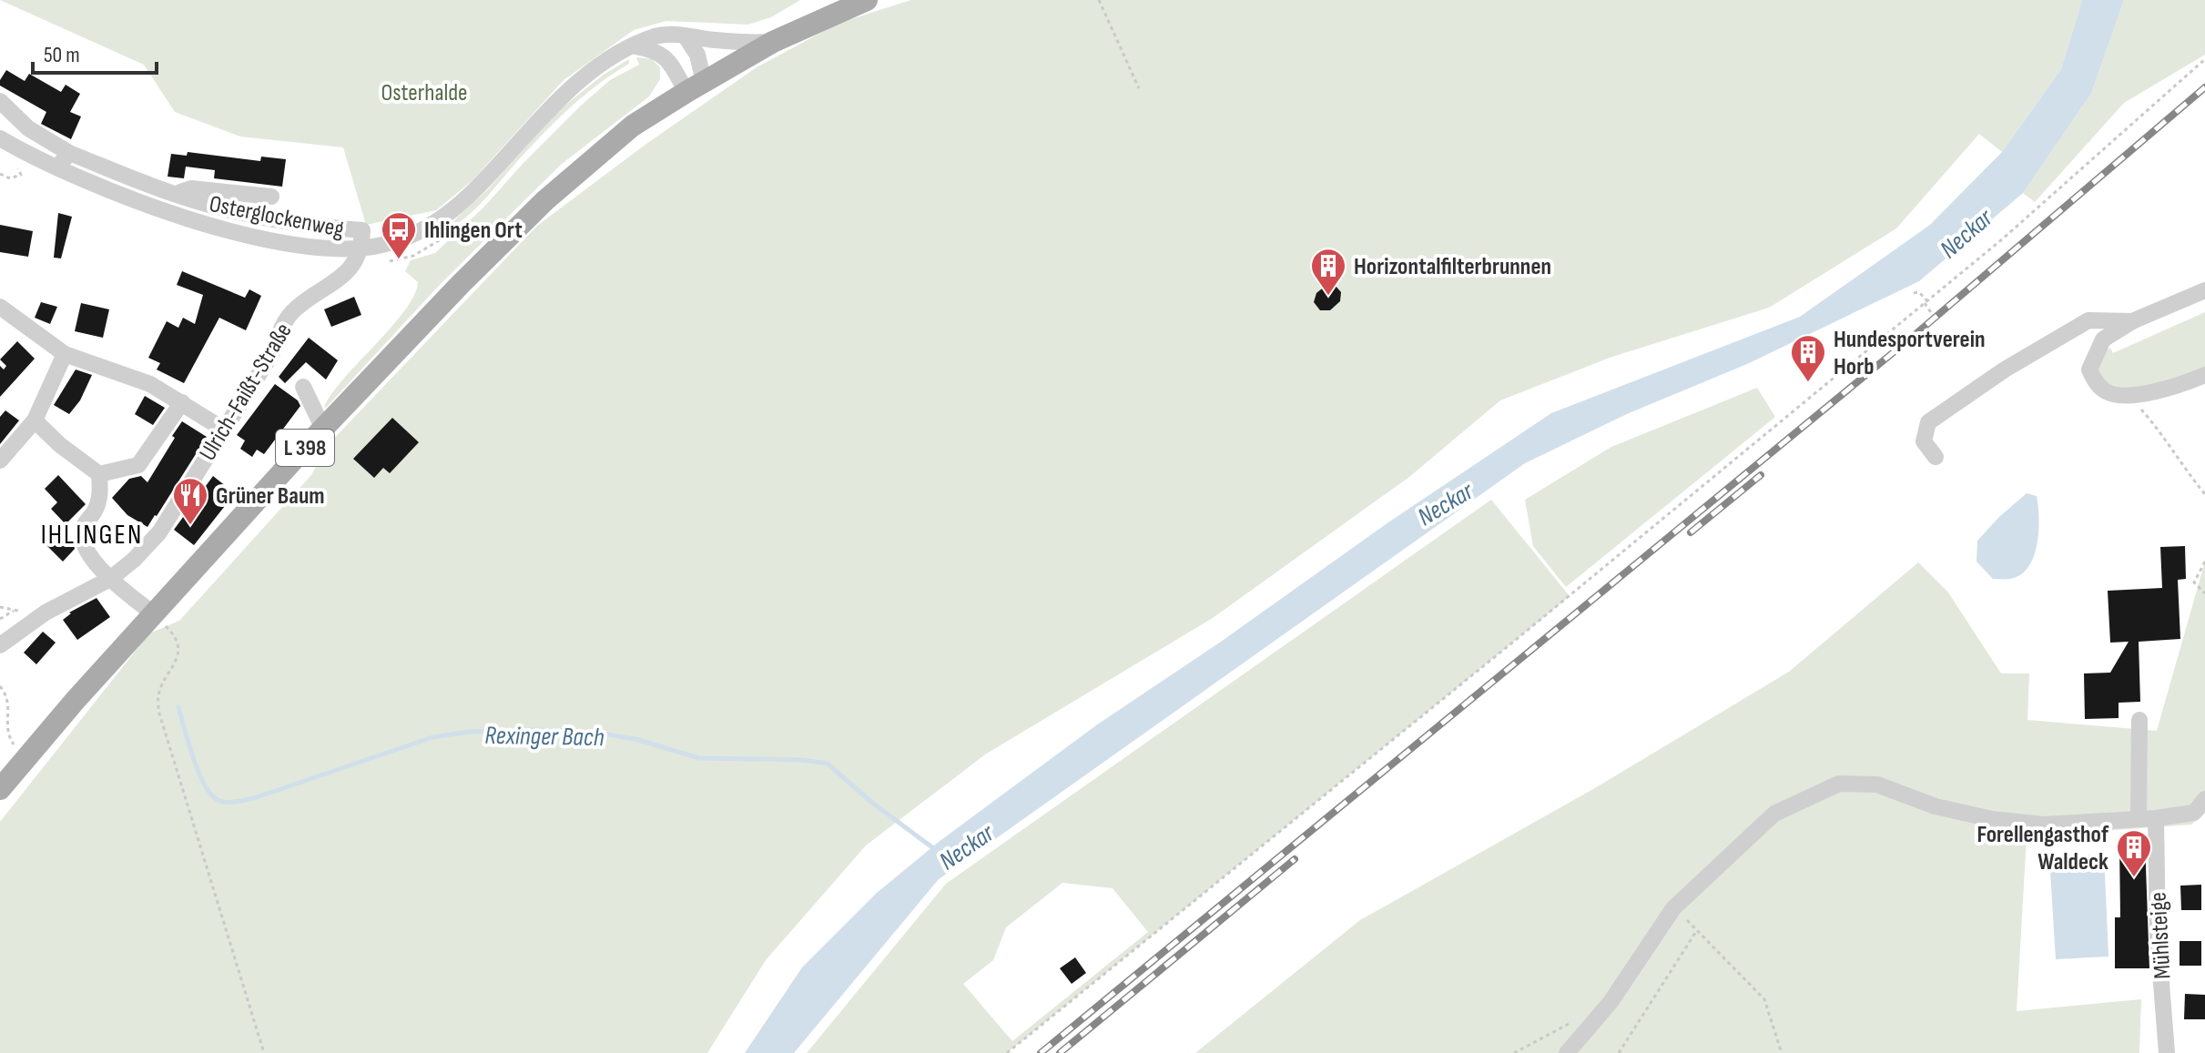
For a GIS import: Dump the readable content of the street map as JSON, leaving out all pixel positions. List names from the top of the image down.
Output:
{
  "streets": {
    "main road": ["L 398"],
    "street": ["Osterglockenweg", "Ulrich-Faißt-Straße", "Mühlsteige"]
  },
  "crossings": [
    ["Osterglockenweg", "Ulrich-Faißt-Straße"]
  ],
  "districts": ["IHLINGEN"],
  "water": ["Neckar", "Rexinger Bach"],
  "parks": ["Osterhalde"],
  "places": {
    "bus stop": ["Ihlingen Ort"],
    "building": ["Horizontalfilterbrunnen", "Hundesportverein Horb", "Forellengasthof Waldeck"],
    "restaurant": ["Grüner Baum"]
  },
  "scale_bar": "50 m"
}
